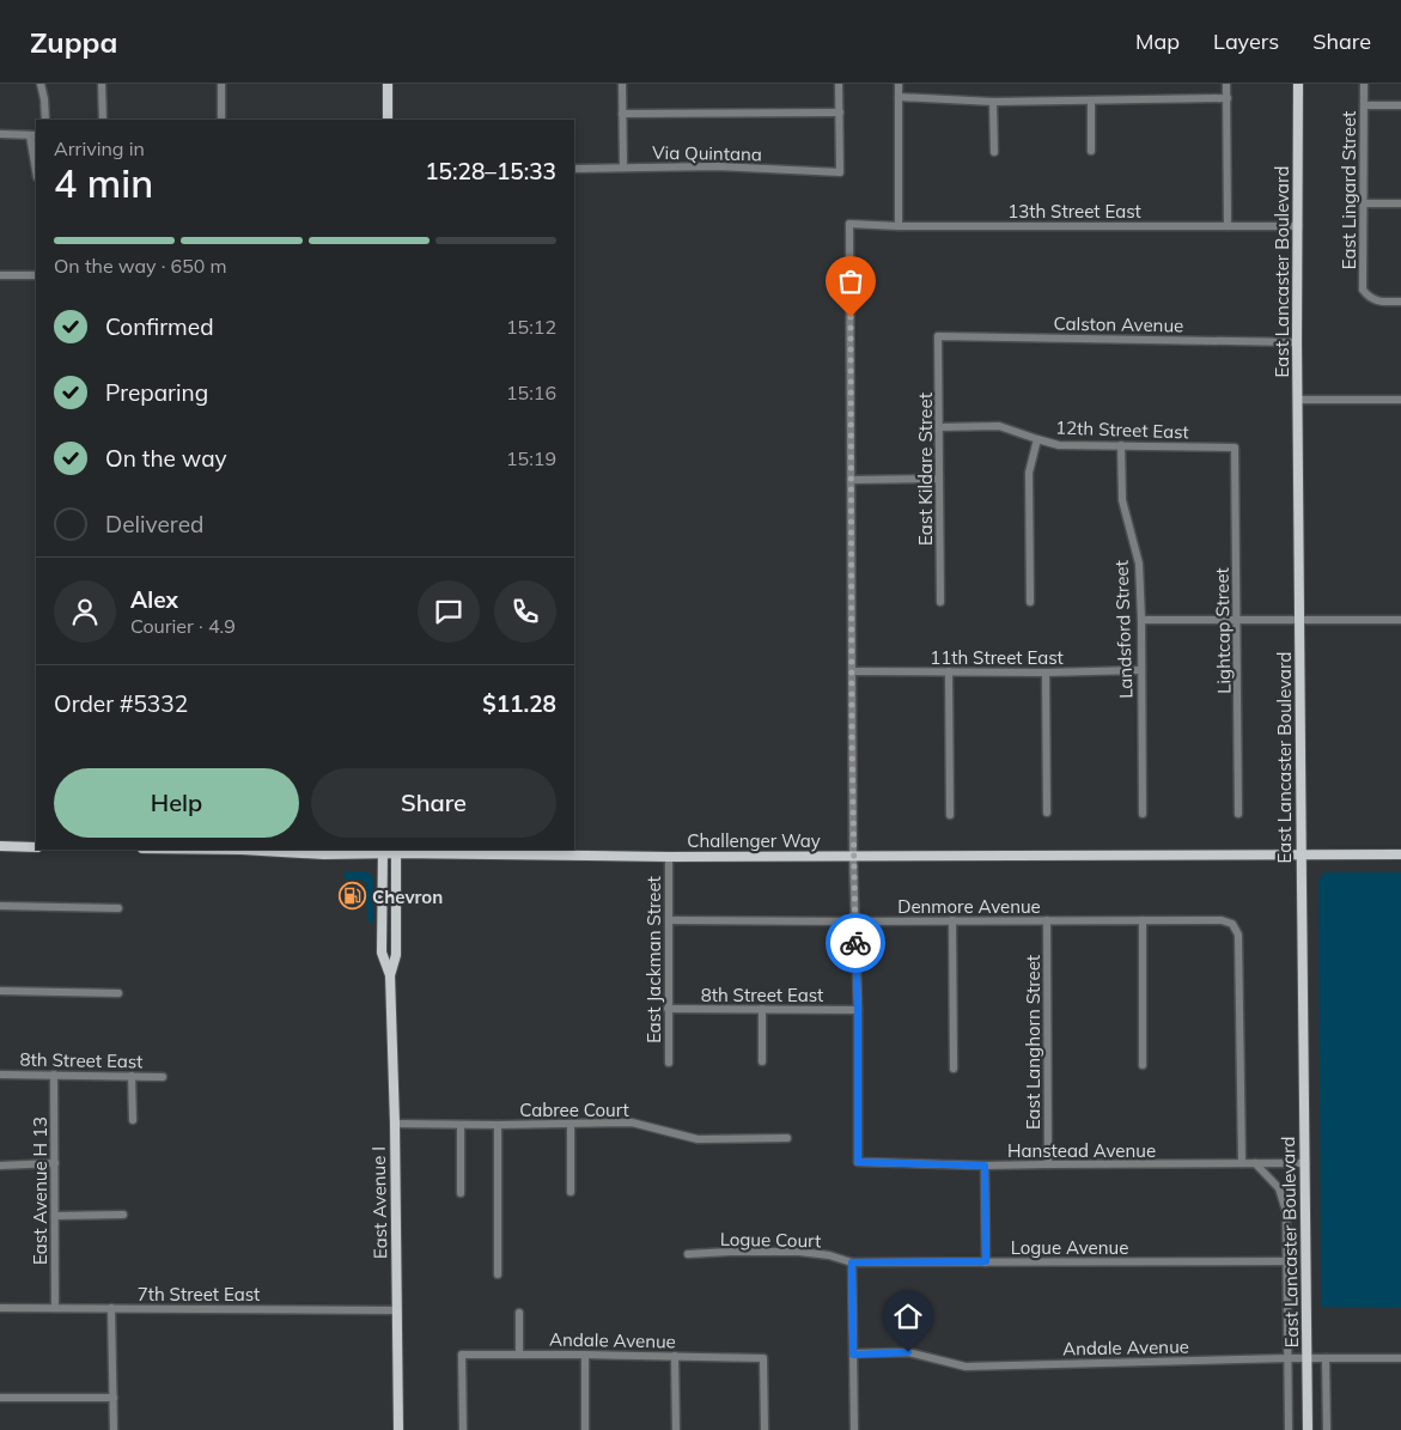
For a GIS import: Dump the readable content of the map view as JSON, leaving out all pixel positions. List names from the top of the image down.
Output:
{
  "streets": {
    "main road": ["East Lancaster Boulevard", "Challenger Way", "East Avenue I"],
    "street": [
      "Via Quintana",
      "East Lingard Street",
      "13th Street East",
      "Calston Avenue",
      "12th Street East",
      "East Kildare Street",
      "Landsford Street",
      "Lightcap Street",
      "11th Street East",
      "Denmore Avenue",
      "East Jackman Street",
      "8th Street East",
      "East Langhorn Street",
      "Cabree Court",
      "Hanstead Avenue",
      "East Avenue H 13",
      "Logue Court",
      "Logue Avenue",
      "7th Street East",
      "Andale Avenue"
    ]
  },
  "crossings": [
    ["13th Street East", "East Lancaster Boulevard"],
    ["East Lancaster Boulevard", "Calston Avenue"],
    ["East Lancaster Boulevard", "Challenger Way"],
    ["East Lancaster Boulevard", "Hanstead Avenue"],
    ["East Lancaster Boulevard", "Logue Avenue"],
    ["East Lancaster Boulevard", "Andale Avenue"],
    ["Calston Avenue", "East Kildare Street"],
    ["12th Street East", "East Kildare Street"],
    ["12th Street East", "Landsford Street"],
    ["12th Street East", "Lightcap Street"],
    ["Landsford Street", "11th Street East"],
    ["Challenger Way", "East Jackman Street"],
    ["Challenger Way", "East Avenue I"],
    ["Denmore Avenue", "East Jackman Street"],
    ["Denmore Avenue", "East Langhorn Street"],
    ["Denmore Avenue", "Hanstead Avenue"],
    ["East Jackman Street", "8th Street East"],
    ["8th Street East", "Hanstead Avenue"],
    ["8th Street East", "East Avenue H 13"],
    ["East Langhorn Street", "Hanstead Avenue"],
    ["Cabree Court", "East Avenue I"],
    ["East Avenue H 13", "7th Street East"],
    ["East Avenue I", "7th Street East"],
    ["Logue Court", "Logue Avenue"]
  ],
  "places": {
    "fuel station": ["Chevron"]
  },
  "page": {
    "header": "Zuppa",
    "nav": ["Map", "Layers", "Share"],
    "heading": ["4 min", "Arriving in", "15:28–15:33"],
    "panel": [
      "Alex",
      "Courier · 4.9",
      "Order #5332",
      "$11.28"
    ],
    "bar": "On the way · 650 m",
    "list": [
      ["Confirmed", "15:12"],
      ["Preparing", "15:16"],
      ["On the way", "15:19"],
      "Delivered"
    ],
    "buttons": ["Help", "Share"]
  }
}
